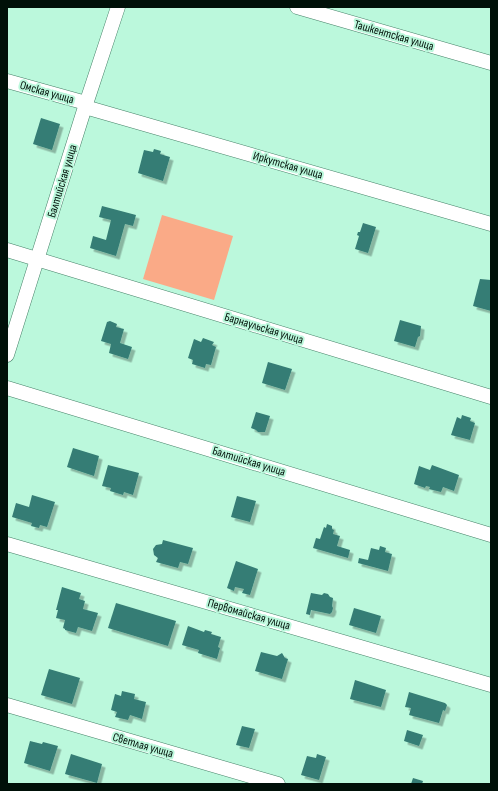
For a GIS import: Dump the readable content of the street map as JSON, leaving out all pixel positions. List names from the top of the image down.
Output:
{
  "streets": {
    "street": [
      "Ташкентская улица",
      "Омская улица",
      "Иркутская улица",
      "Балтийская улица",
      "Барнаульская улица",
      "Первомайская улица",
      "Светлая улица"
    ]
  },
  "crossings": [
    ["Омская улица", "Иркутская улица"],
    ["Омская улица", "Балтийская улица"],
    ["Иркутская улица", "Балтийская улица"],
    ["Балтийская улица", "Барнаульская улица"]
  ]
}
